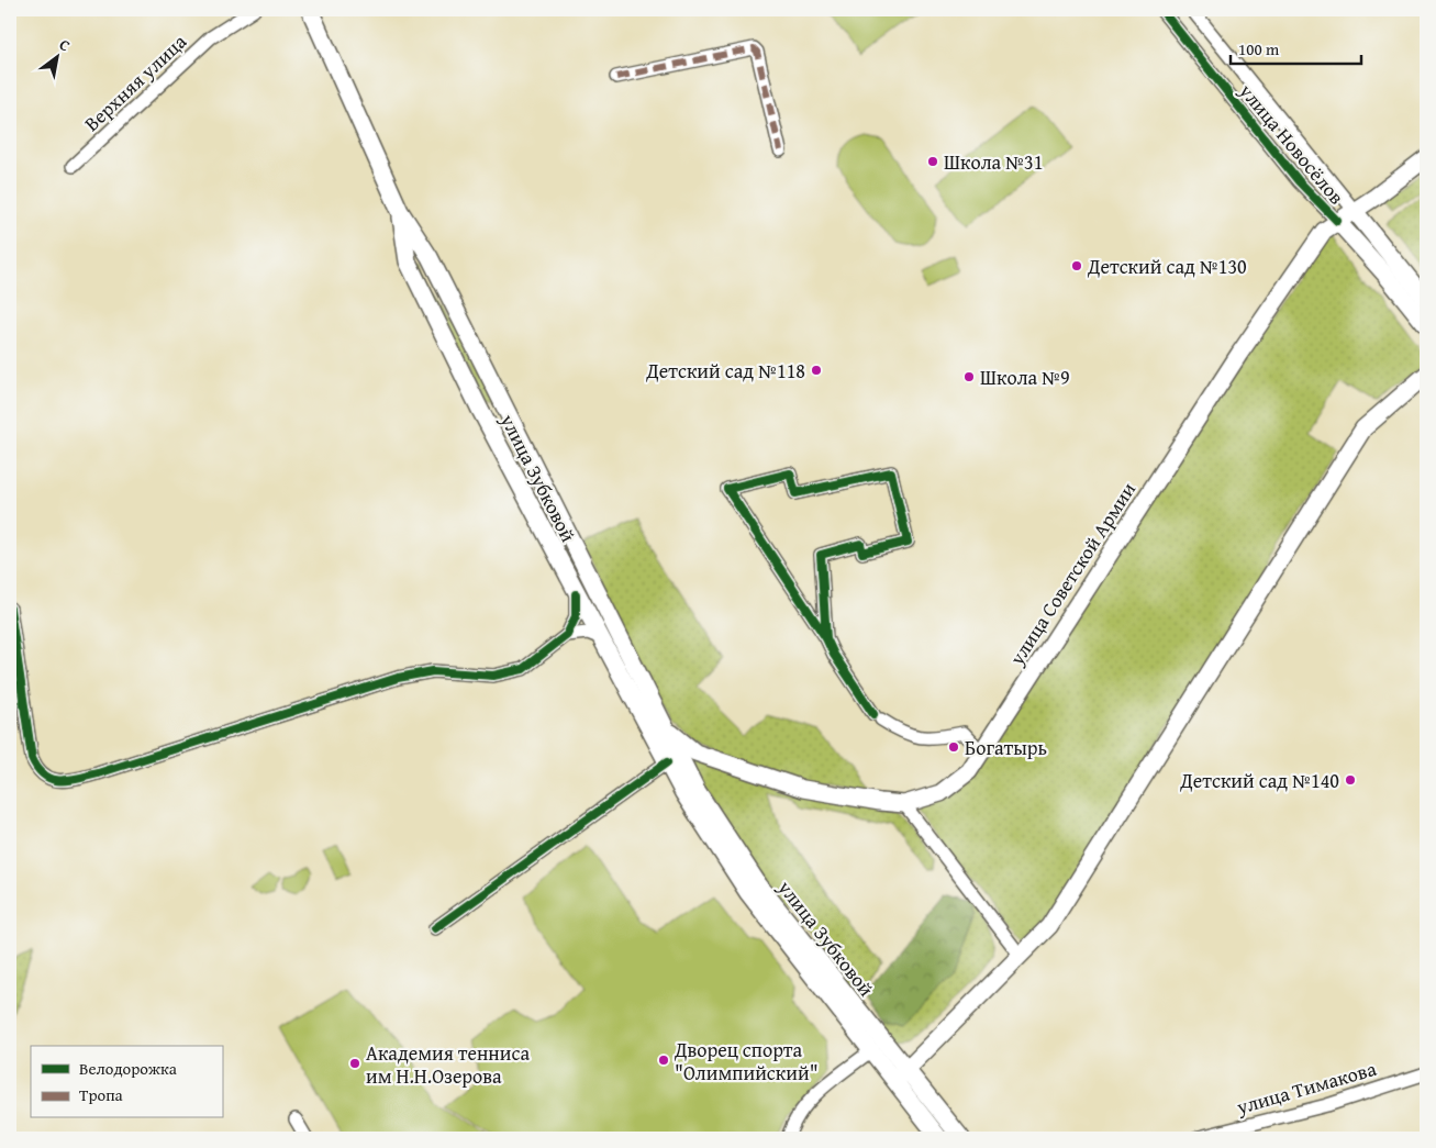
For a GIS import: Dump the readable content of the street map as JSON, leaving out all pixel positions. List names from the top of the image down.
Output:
{
  "streets": {
    "main road": ["улица Новосёлов", "улица Зубковой", "улица Советской Армии"],
    "street": ["Верхняя улица", "улица Тимакова"]
  },
  "crossings": [
    ["улица Новосёлов", "улица Советской Армии"],
    ["улица Зубковой", "улица Советской Армии"]
  ],
  "places": [
    "Школа №31",
    "Детский сад №130",
    "Детский сад №118",
    "Школа №9",
    "Богатырь",
    "Детский сад №140",
    "Дворец спорта \"Олимпийский\"",
    "Академия тенниса им Н.Н.Озерова"
  ],
  "legend": ["Велодорожка", "Тропа"],
  "scale_bar": "100 m",
  "north": "top right"
}
